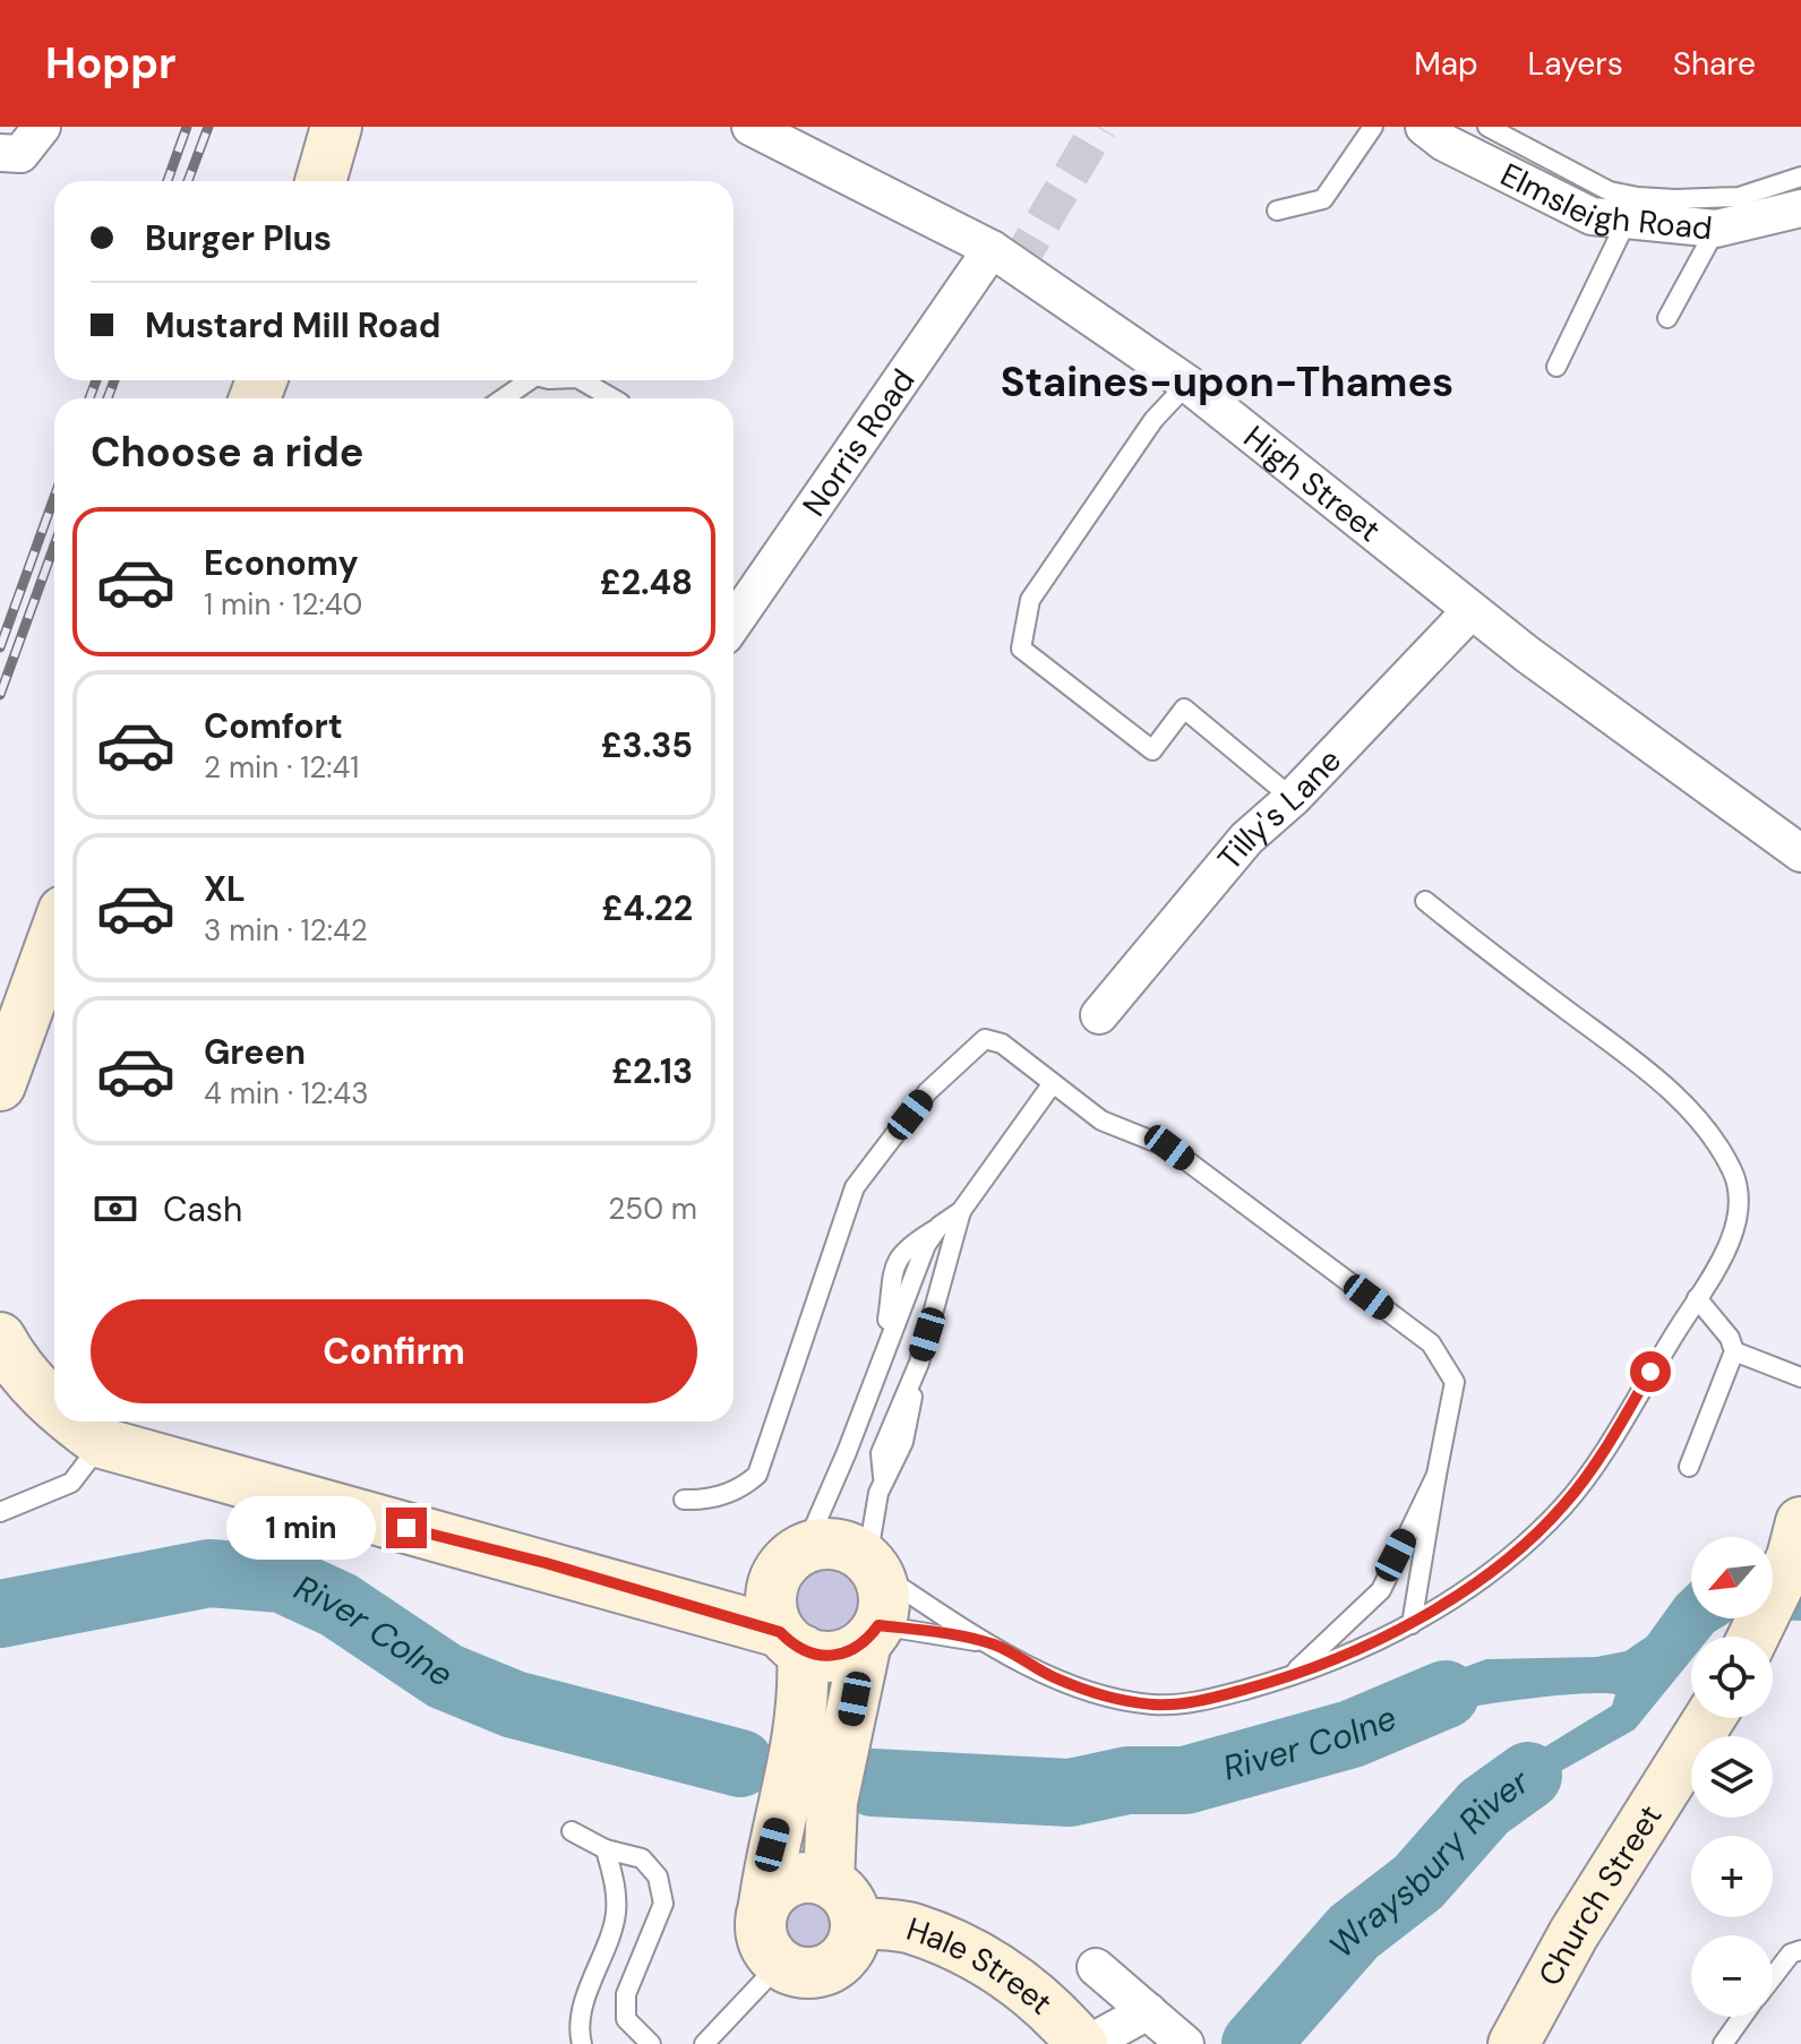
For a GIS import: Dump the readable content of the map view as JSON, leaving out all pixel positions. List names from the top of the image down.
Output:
{
  "streets": {
    "street": [
      "Elmsleigh Road",
      "Norris Road",
      "High Street",
      "Tilly's Lane",
      "Church Street",
      "Hale Street"
    ]
  },
  "crossings": [
    ["Norris Road", "High Street"],
    ["High Street", "Tilly's Lane"]
  ],
  "districts": ["Staines-upon-Thames"],
  "water": ["River Colne", "Wraysbury River"],
  "north": "bottom left",
  "page": {
    "header": "Hoppr",
    "nav": ["Map", "Layers", "Share"],
    "banner": ["Burger Plus", "Mustard Mill Road"],
    "heading": "Choose a ride",
    "list": [
      {
        "name": "Economy",
        "note": "1 min · 12:40",
        "value": "£2.48"
      },
      {
        "name": "Comfort",
        "note": "2 min · 12:41",
        "value": "£3.35"
      },
      {
        "name": "XL",
        "note": "3 min · 12:42",
        "value": "£4.22"
      },
      {
        "name": "Green",
        "note": "4 min · 12:43",
        "value": "£2.13"
      }
    ],
    "pay": ["Cash", "250 m"],
    "buttons": "Confirm",
    "bubble": "1 min",
    "map_buttons": ["+", "−"]
  }
}
